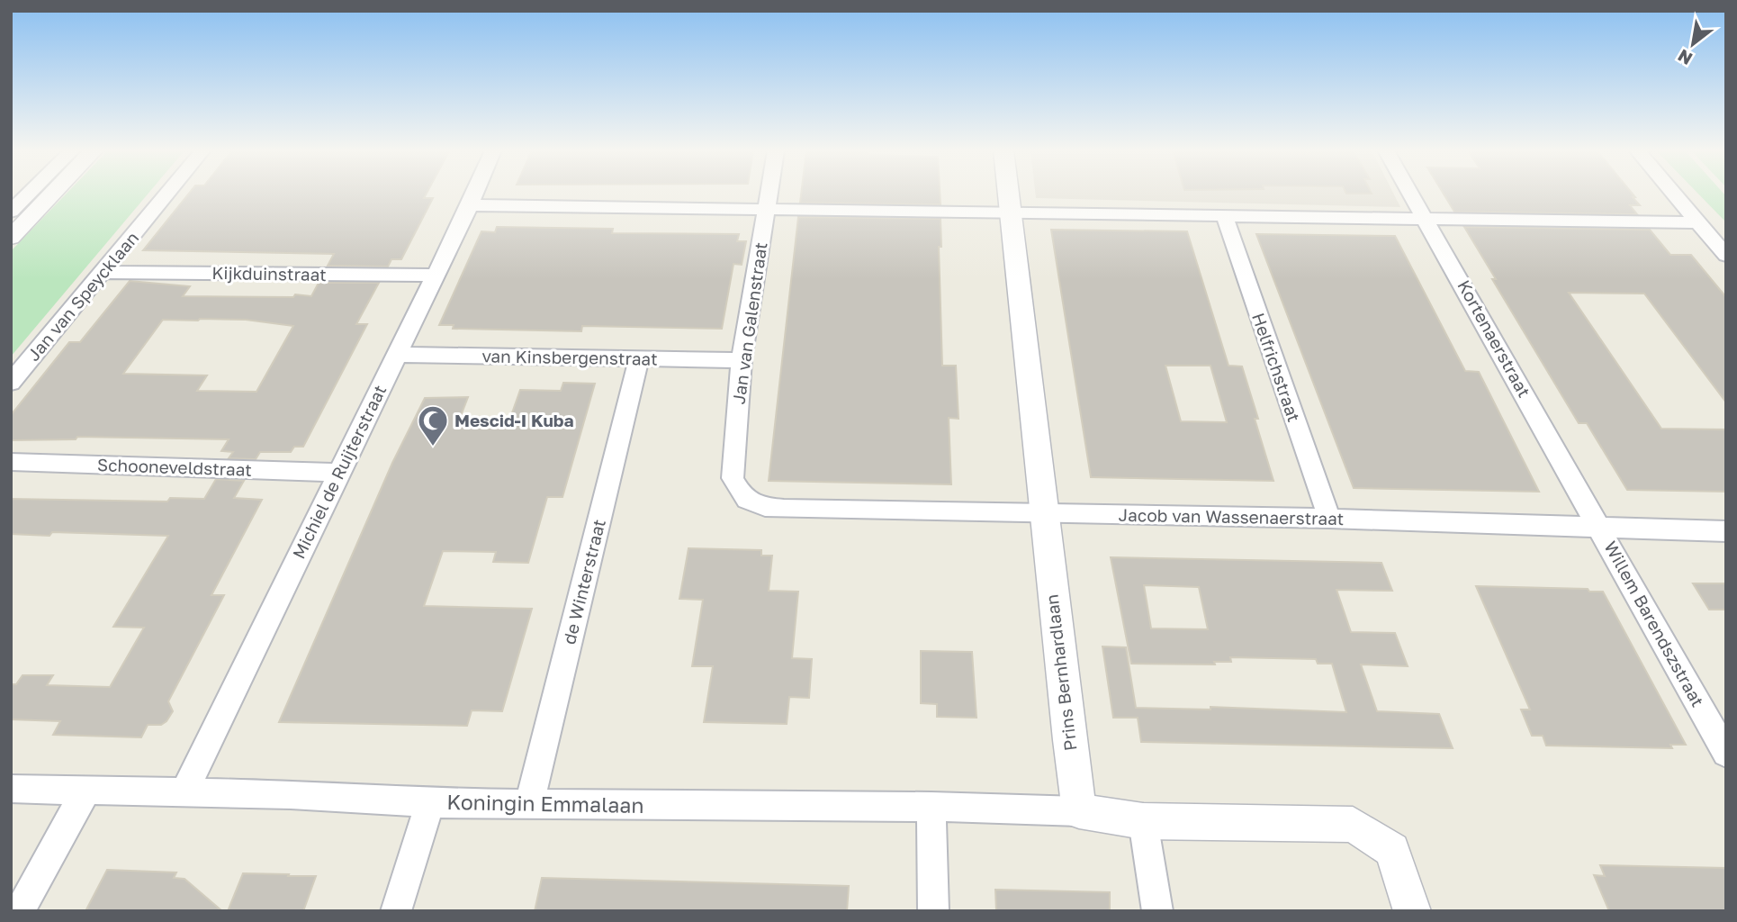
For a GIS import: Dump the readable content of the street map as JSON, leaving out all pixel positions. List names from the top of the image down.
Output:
{
  "streets": {
    "street": [
      "Kijkduinstraat",
      "Jan van Speycklaan",
      "Jan van Galenstraat",
      "Kortenaerstraat",
      "van Kinsbergenstraat",
      "Helfrichstraat",
      "Schooneveldstraat",
      "Michiel de Ruijterstraat",
      "Jacob van Wassenaerstraat",
      "de Winterstraat",
      "Willem Barendszstraat",
      "Prins Bernhardlaan",
      "Koningin Emmalaan"
    ]
  },
  "crossings": [
    ["Kijkduinstraat", "Jan van Speycklaan"],
    ["Kijkduinstraat", "Michiel de Ruijterstraat"],
    ["Jan van Galenstraat", "van Kinsbergenstraat"],
    ["Jan van Galenstraat", "Jacob van Wassenaerstraat"],
    ["Kortenaerstraat", "Jacob van Wassenaerstraat"],
    ["Kortenaerstraat", "Willem Barendszstraat"],
    ["van Kinsbergenstraat", "Michiel de Ruijterstraat"],
    ["van Kinsbergenstraat", "de Winterstraat"],
    ["Helfrichstraat", "Jacob van Wassenaerstraat"],
    ["Schooneveldstraat", "Michiel de Ruijterstraat"],
    ["Michiel de Ruijterstraat", "Koningin Emmalaan"],
    ["Jacob van Wassenaerstraat", "Willem Barendszstraat"],
    ["Jacob van Wassenaerstraat", "Prins Bernhardlaan"],
    ["de Winterstraat", "Koningin Emmalaan"],
    ["Prins Bernhardlaan", "Koningin Emmalaan"]
  ],
  "places": {
    "mosque": ["Mescid-I Kuba"]
  },
  "north": "bottom left"
}
